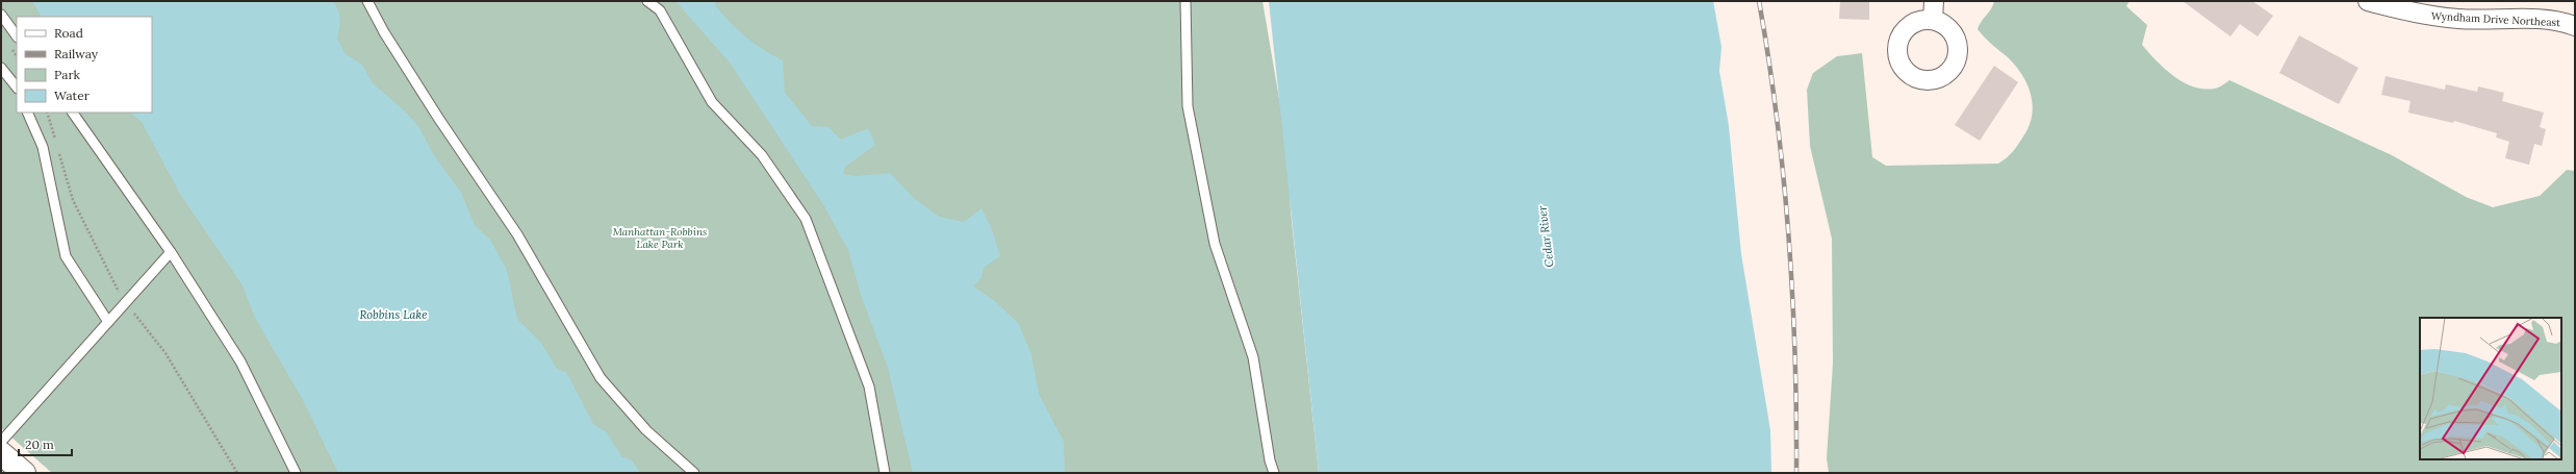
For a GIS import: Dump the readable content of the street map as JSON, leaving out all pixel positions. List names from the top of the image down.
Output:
{
  "streets": {
    "street": ["Wyndham Drive Northeast"]
  },
  "water": ["Cedar River", "Robbins Lake"],
  "parks": ["Manhattan-Robbins Lake Park"],
  "legend": [
    "Road",
    "Railway",
    "Park",
    "Water"
  ],
  "scale_bar": "20 m"
}
